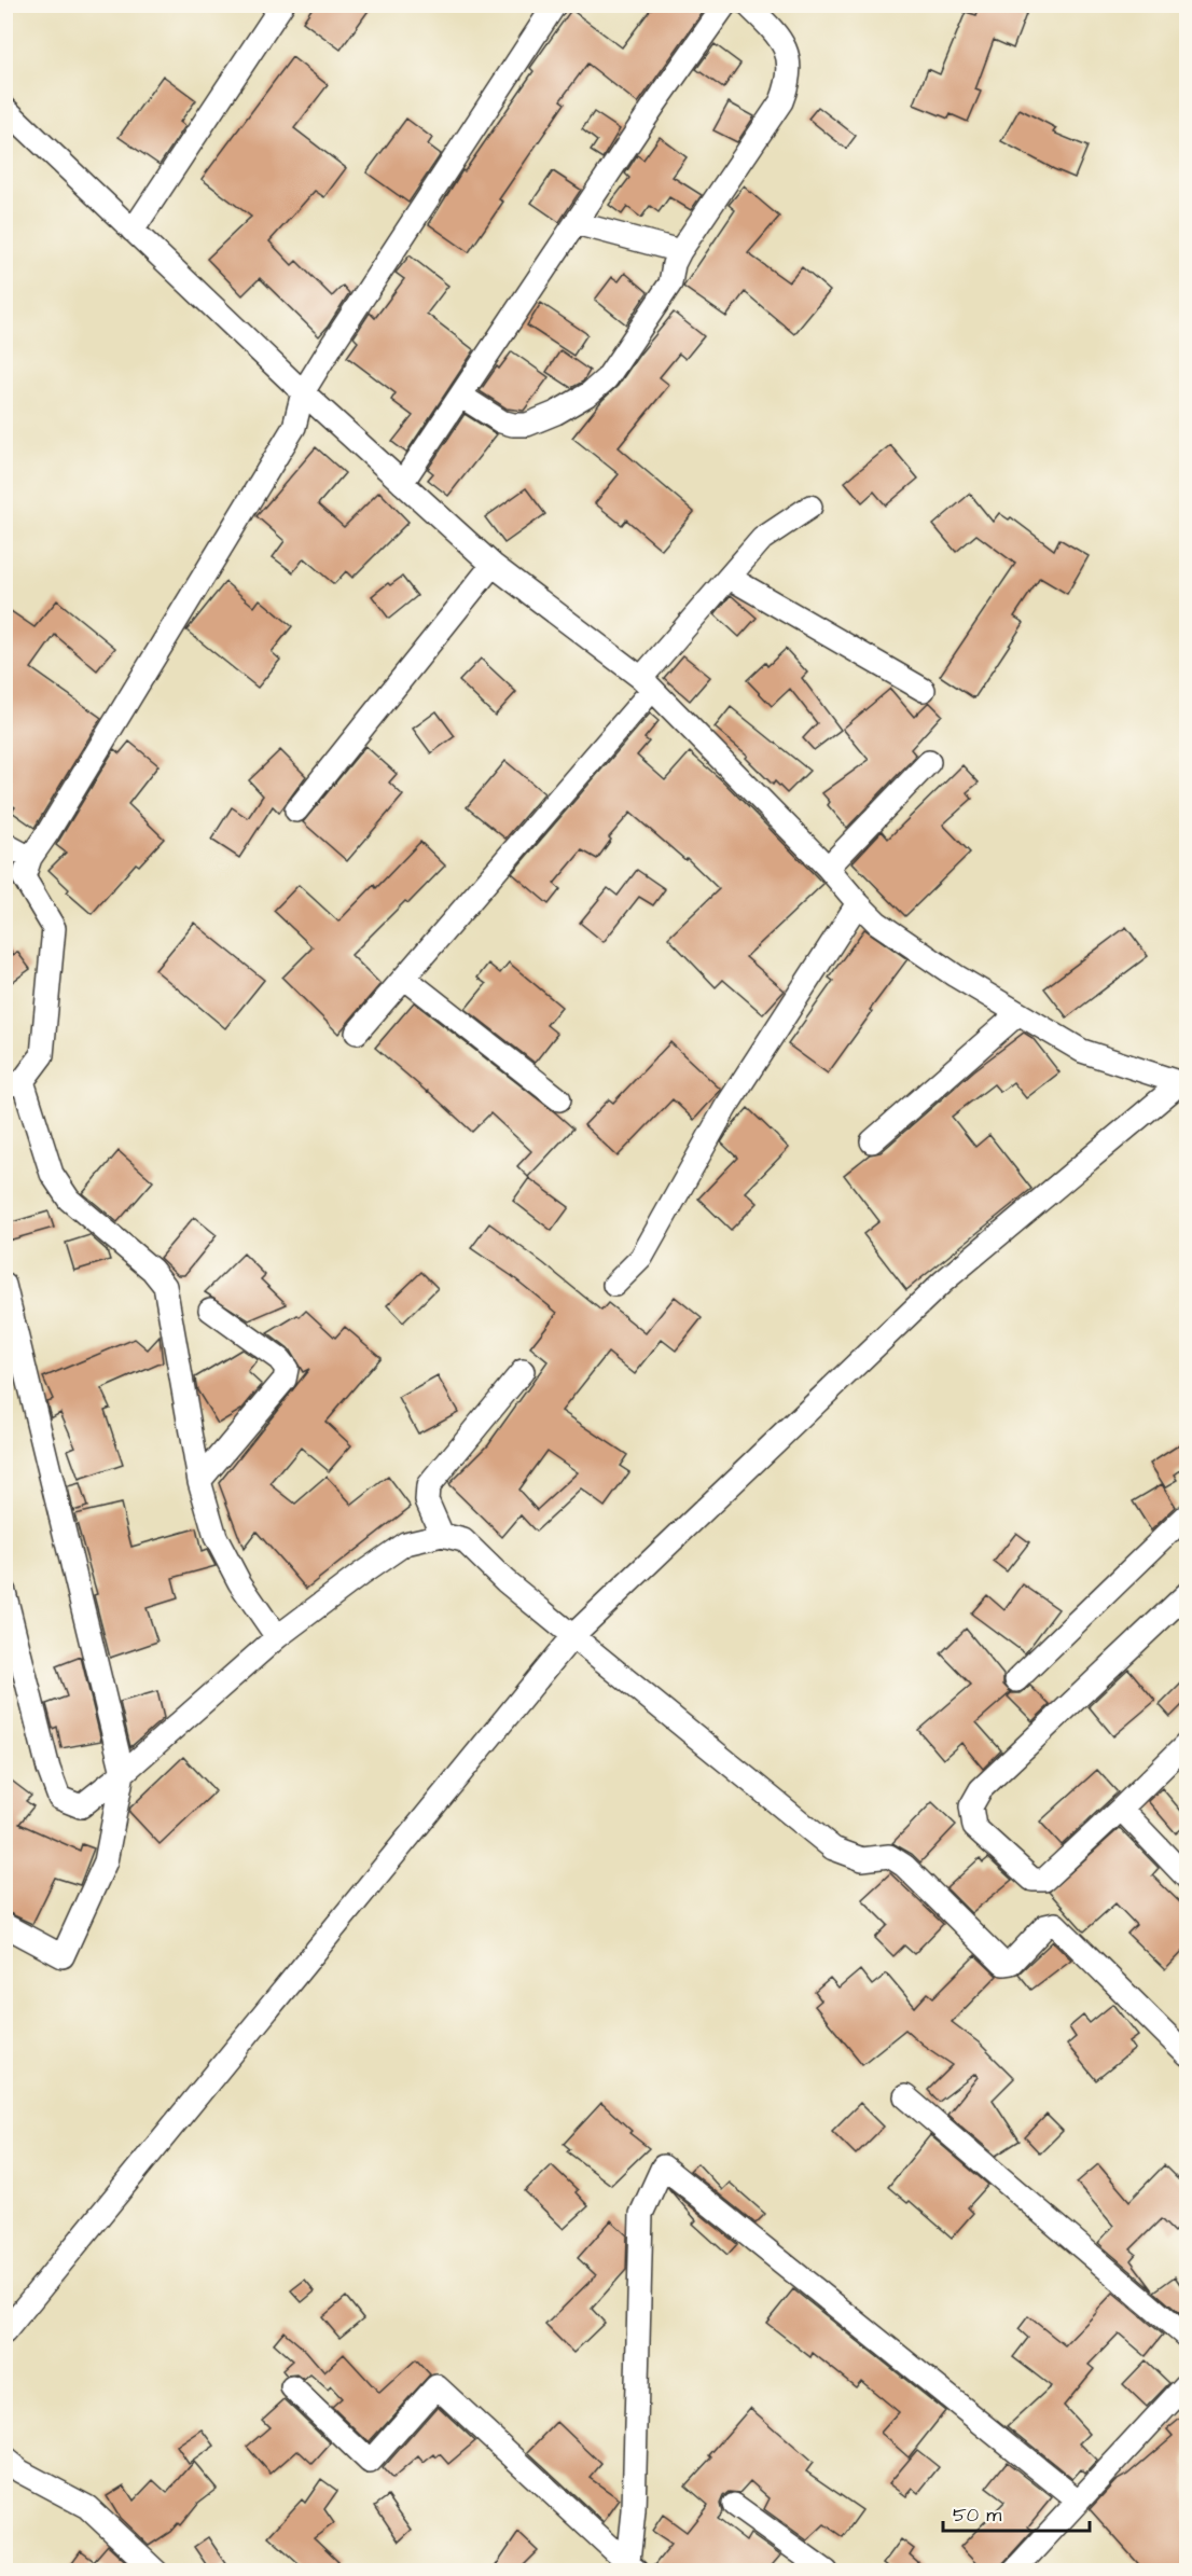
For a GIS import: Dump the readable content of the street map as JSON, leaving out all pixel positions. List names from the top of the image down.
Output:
{
  "scale_bar": "50 m"
}
